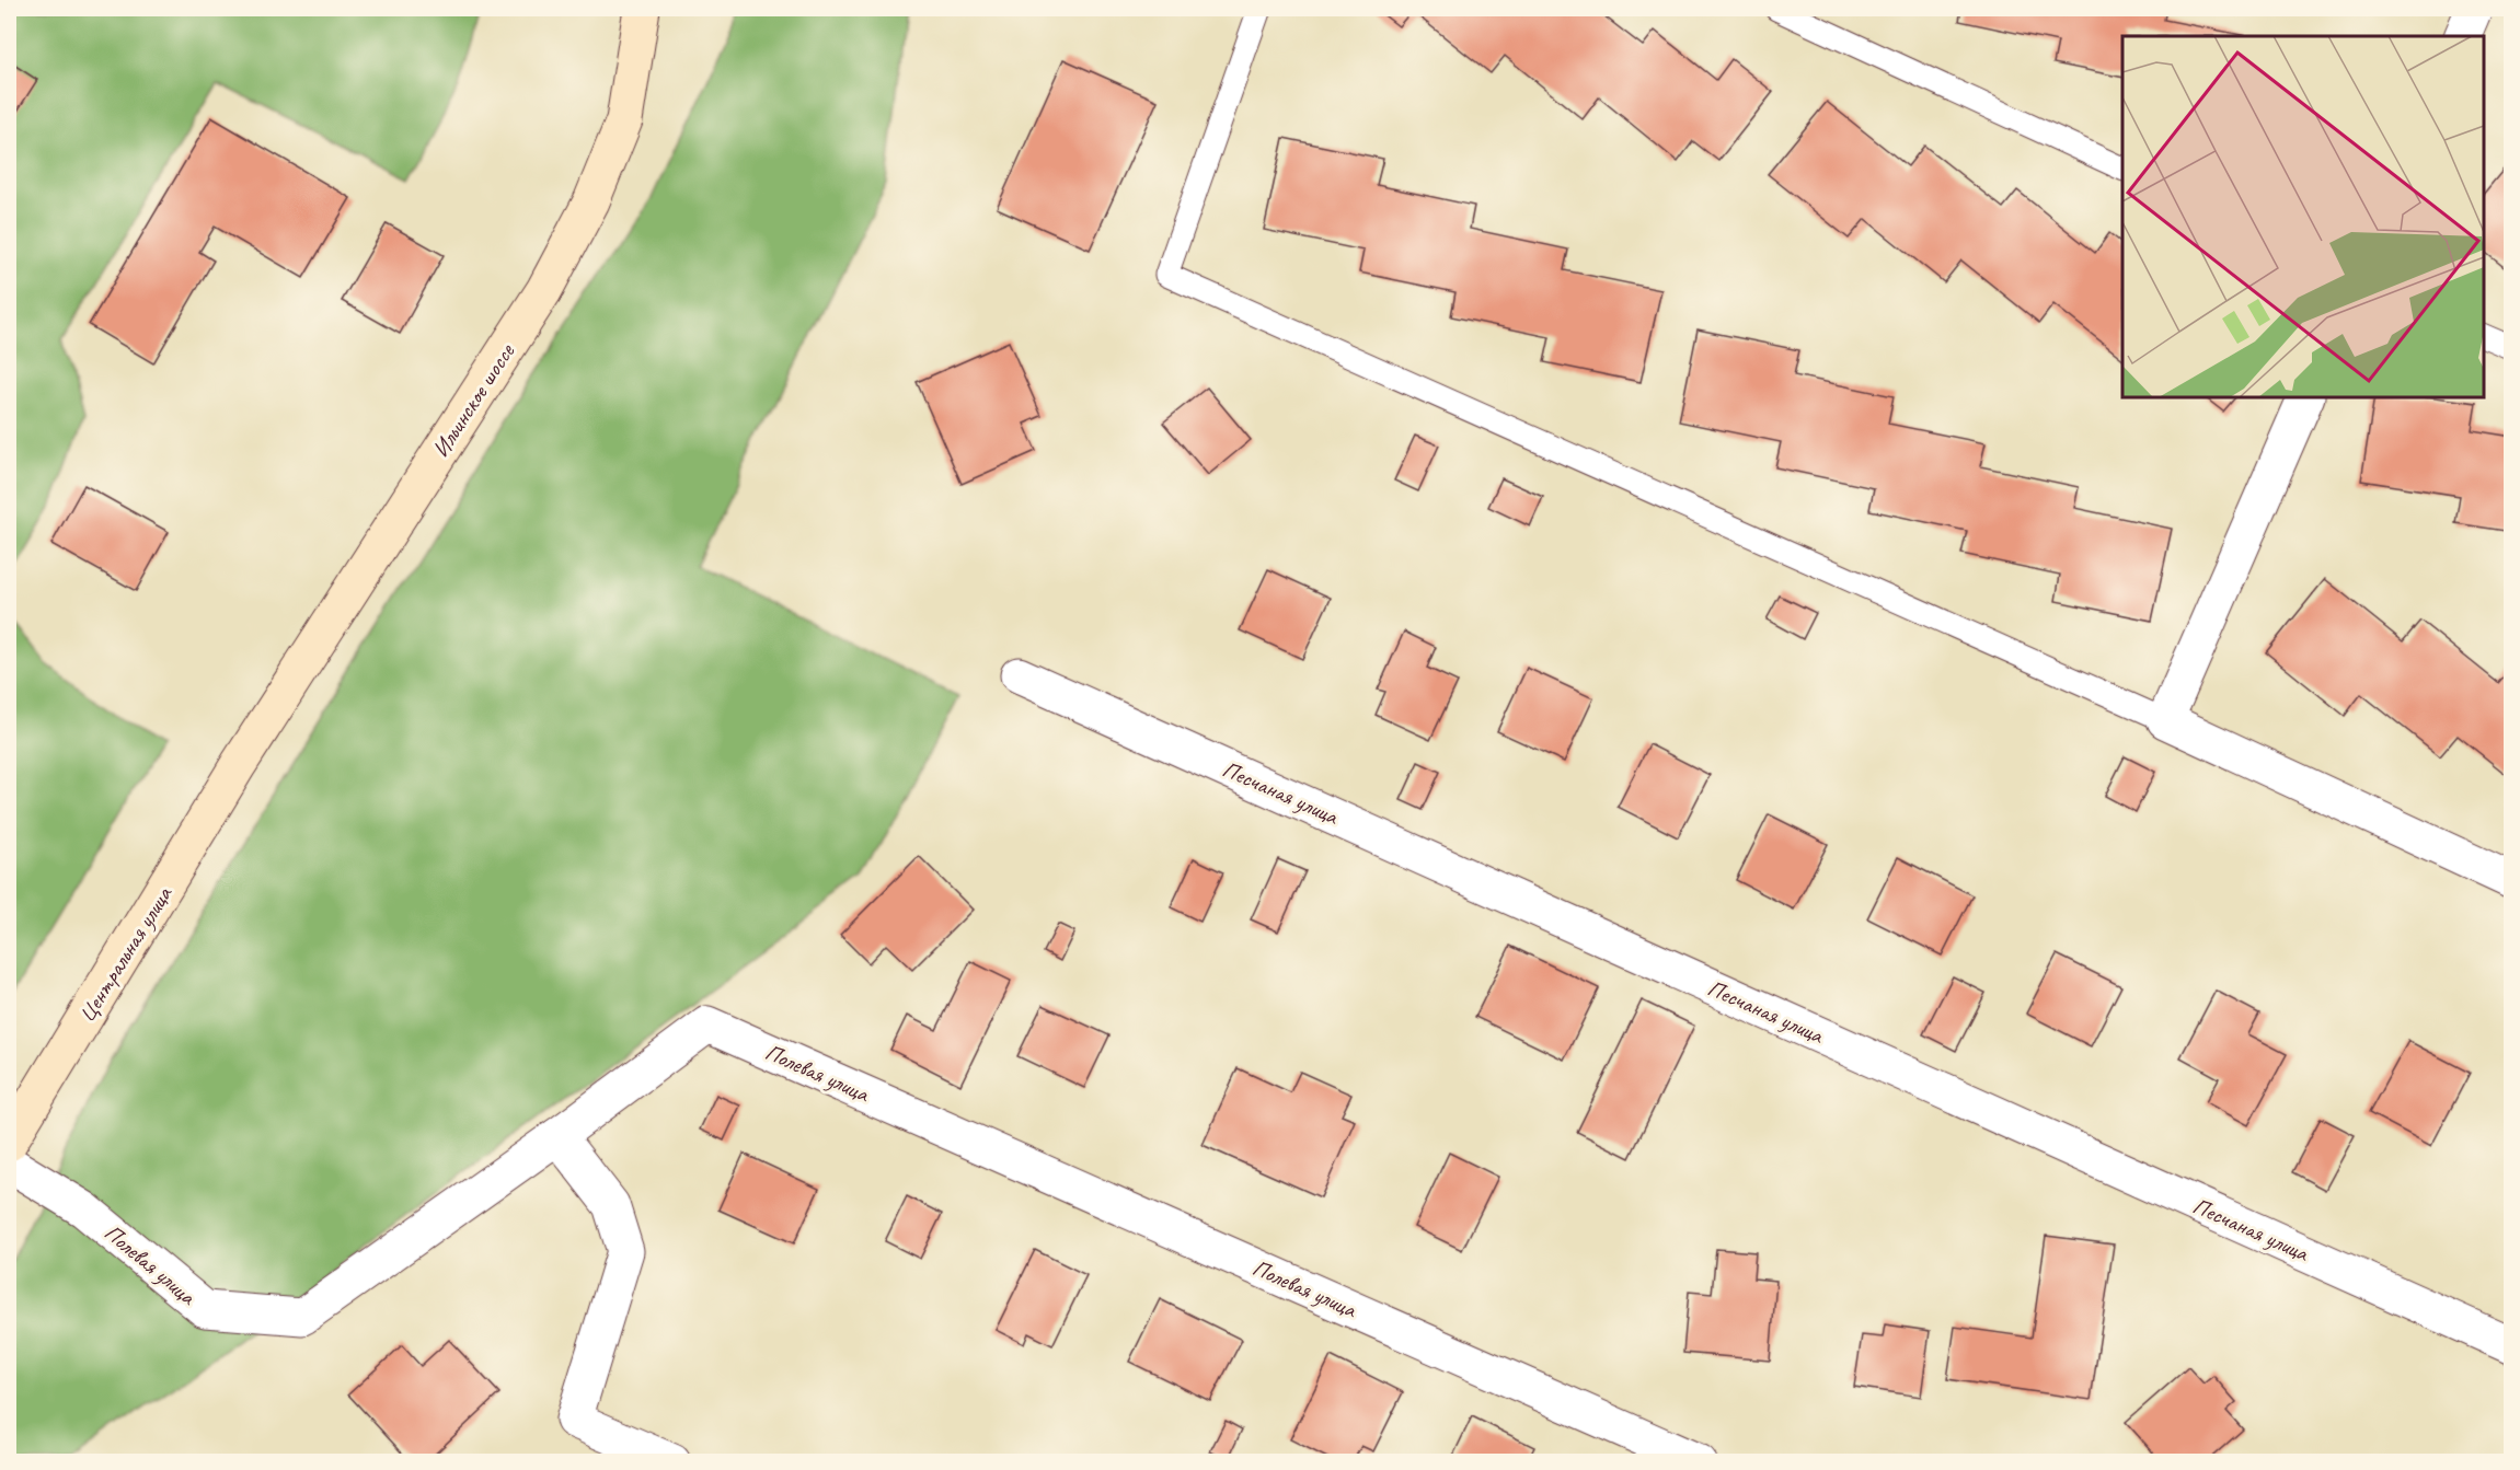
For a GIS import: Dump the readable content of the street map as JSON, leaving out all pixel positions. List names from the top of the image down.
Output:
{
  "streets": {
    "main road": ["Ильинское шоссе", "Центральная улица"],
    "street": ["Песчаная улица", "Полевая улица"]
  },
  "crossings": [
    ["Ильинское шоссе", "Центральная улица"]
  ]
}
